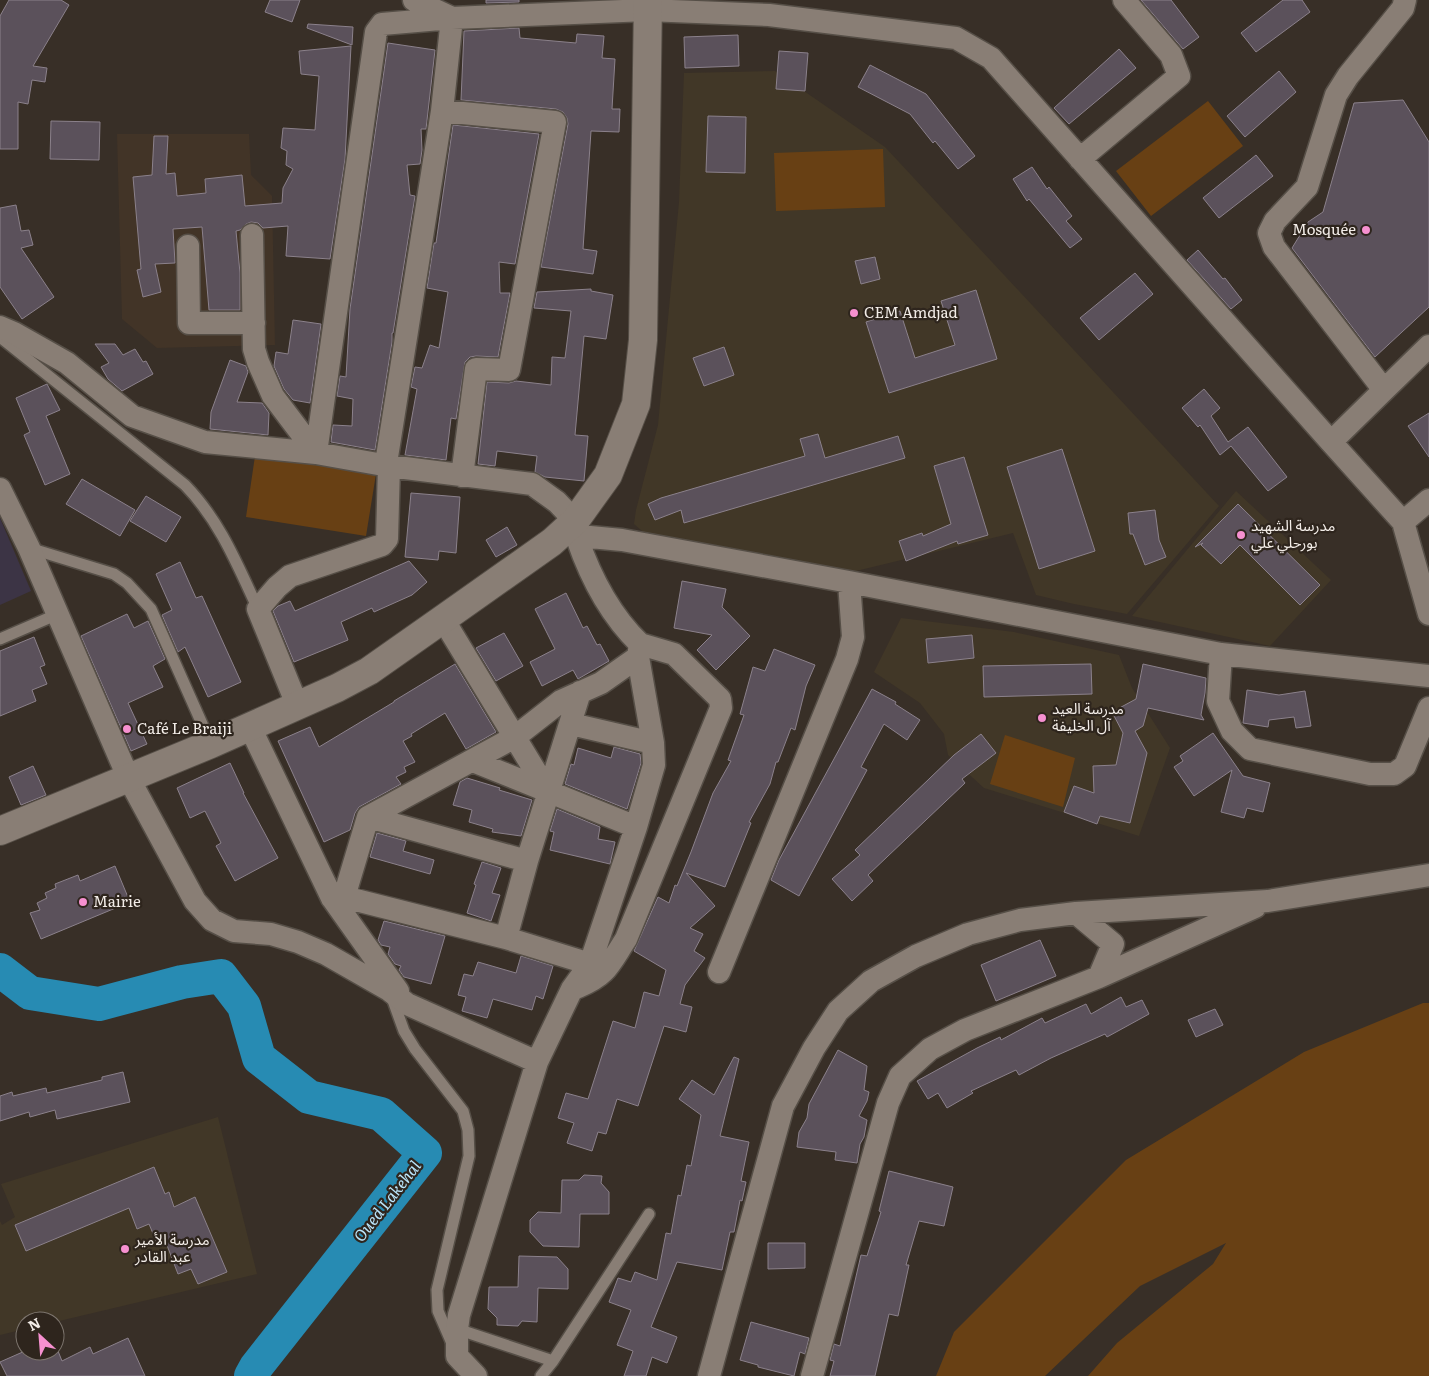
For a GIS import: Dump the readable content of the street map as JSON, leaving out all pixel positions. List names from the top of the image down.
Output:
{
  "water": ["Oued Lakehal"],
  "places": [
    "Mosquée",
    "CEM Amdjad",
    "مدرسة الشهيد بورحلي علي",
    "مدرسة العيد آل الخليفة",
    "Café Le Braiji",
    "Mairie",
    "مدرسة الأمير عبد القادر"
  ],
  "north": "top left"
}
